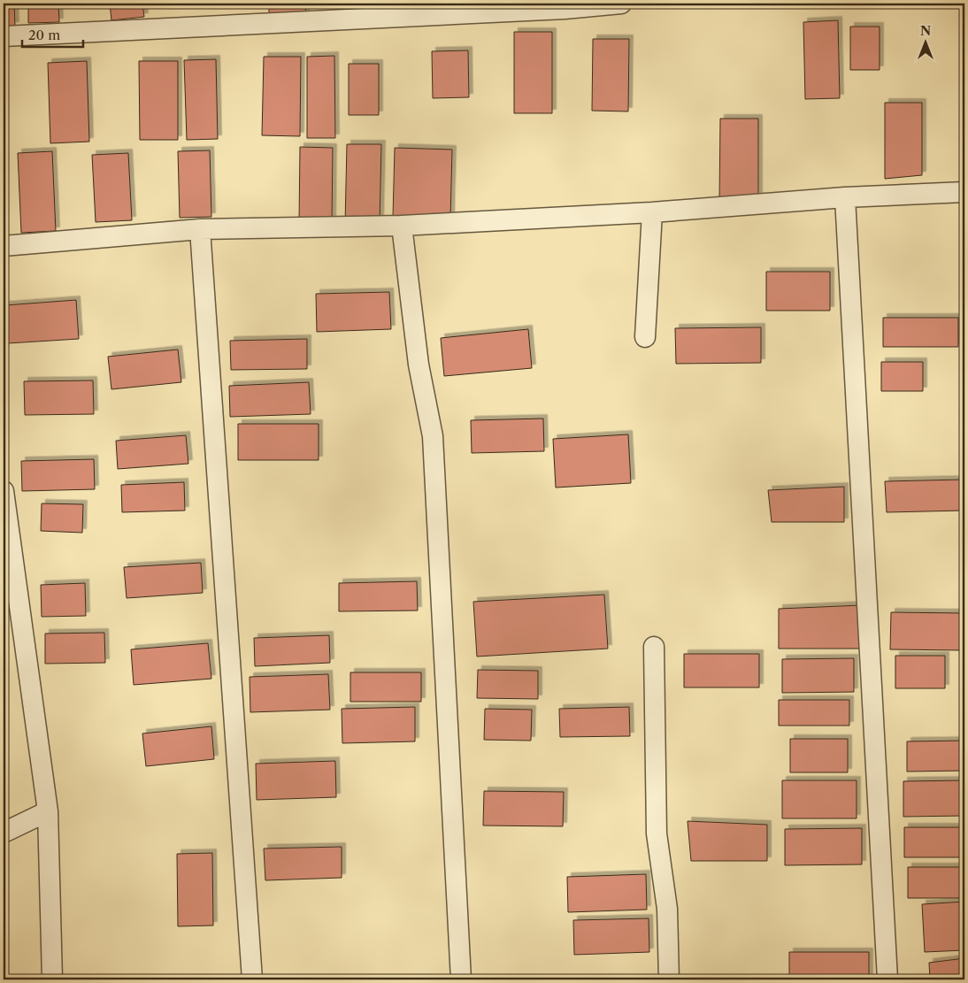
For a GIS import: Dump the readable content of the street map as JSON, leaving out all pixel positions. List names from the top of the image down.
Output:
{
  "scale_bar": "20 m",
  "north": "top"
}
